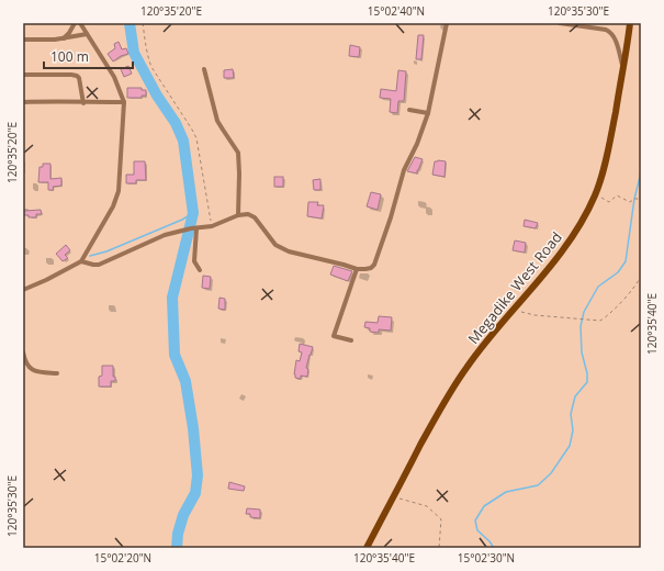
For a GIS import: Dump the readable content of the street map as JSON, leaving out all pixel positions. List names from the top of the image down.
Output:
{
  "streets": {
    "street": ["Megadike West Road"]
  },
  "scale_bar": "100 m",
  "coordinates": [
    "120°35'20\"E",
    "15°02'40\"N",
    "120°35'30\"E",
    "120°35'40\"E",
    "15°02'20\"N",
    "15°02'30\"N"
  ]
}
